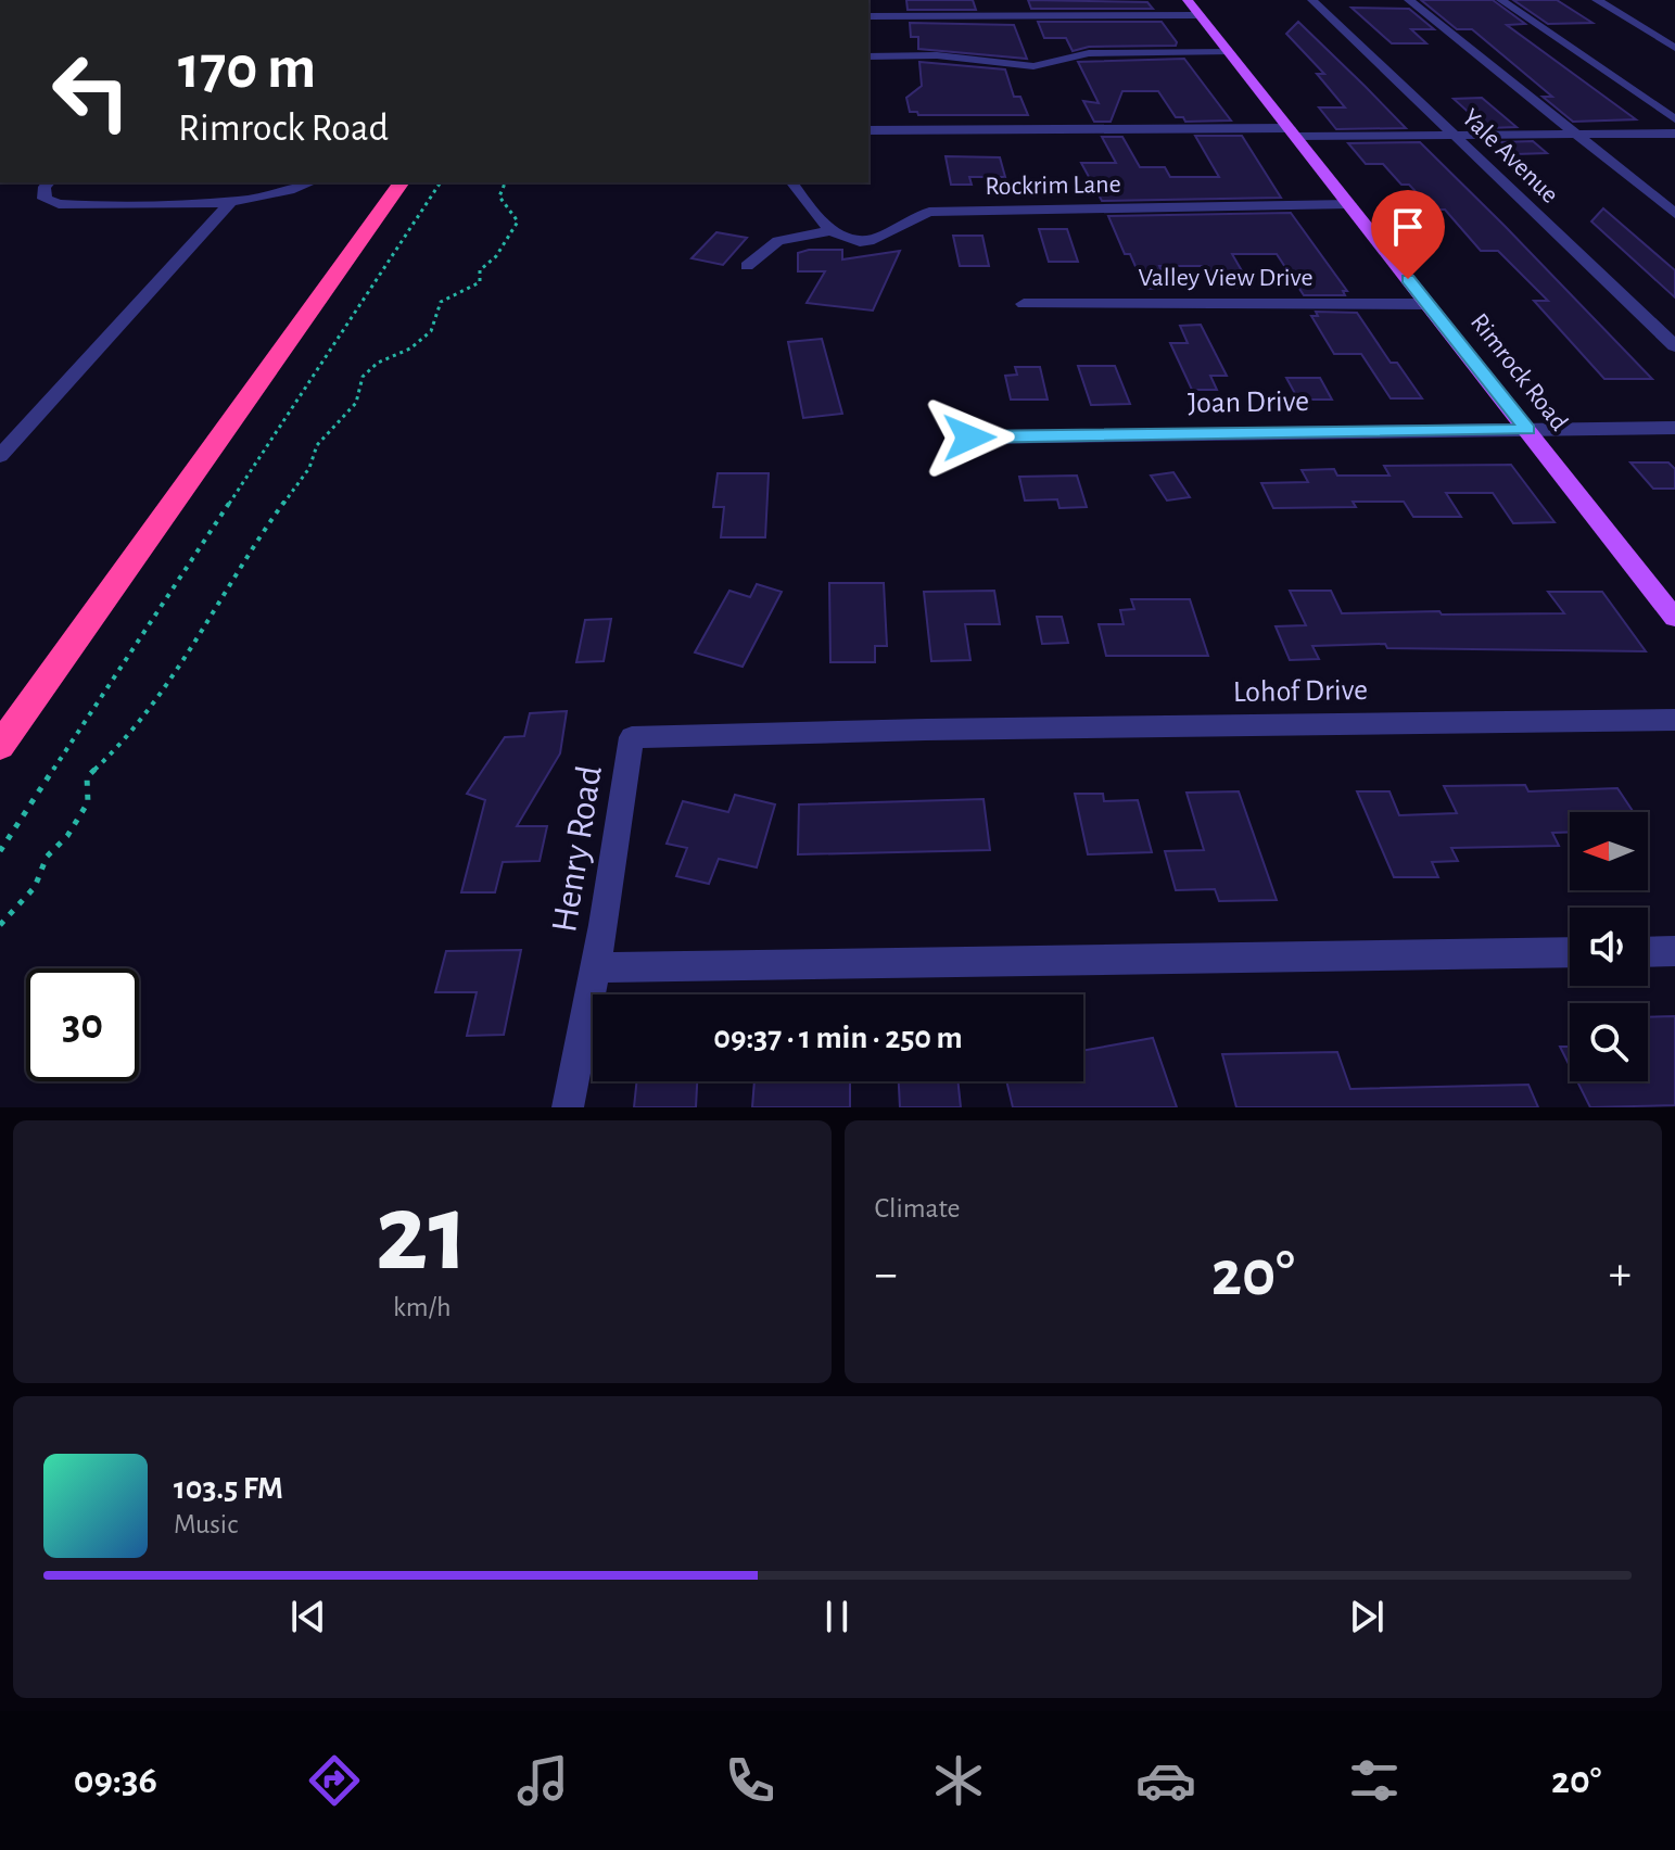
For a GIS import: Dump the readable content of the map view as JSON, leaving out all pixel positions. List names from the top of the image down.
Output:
{
  "streets": {
    "main road": ["Rimrock Road"],
    "street": [
      "Yale Avenue",
      "Rockrim Lane",
      "Valley View Drive",
      "Joan Drive",
      "Lohof Drive",
      "Henry Road"
    ]
  },
  "crossings": [
    ["Rockrim Lane", "Rimrock Road"],
    ["Valley View Drive", "Rimrock Road"],
    ["Rimrock Road", "Joan Drive"],
    ["Lohof Drive", "Henry Road"]
  ],
  "north": "left",
  "page": {
    "turn": ["170 m", "Rimrock Road"],
    "limit": "30",
    "trip": "09:37 · 1 min · 250 m",
    "tile": [
      ["21", "km/h"],
      "Climate"
    ],
    "heat": ["−", "20°", "+"],
    "song": ["103.5 FM", "Music"],
    "tabs": ["09:36", "20°"]
  }
}
